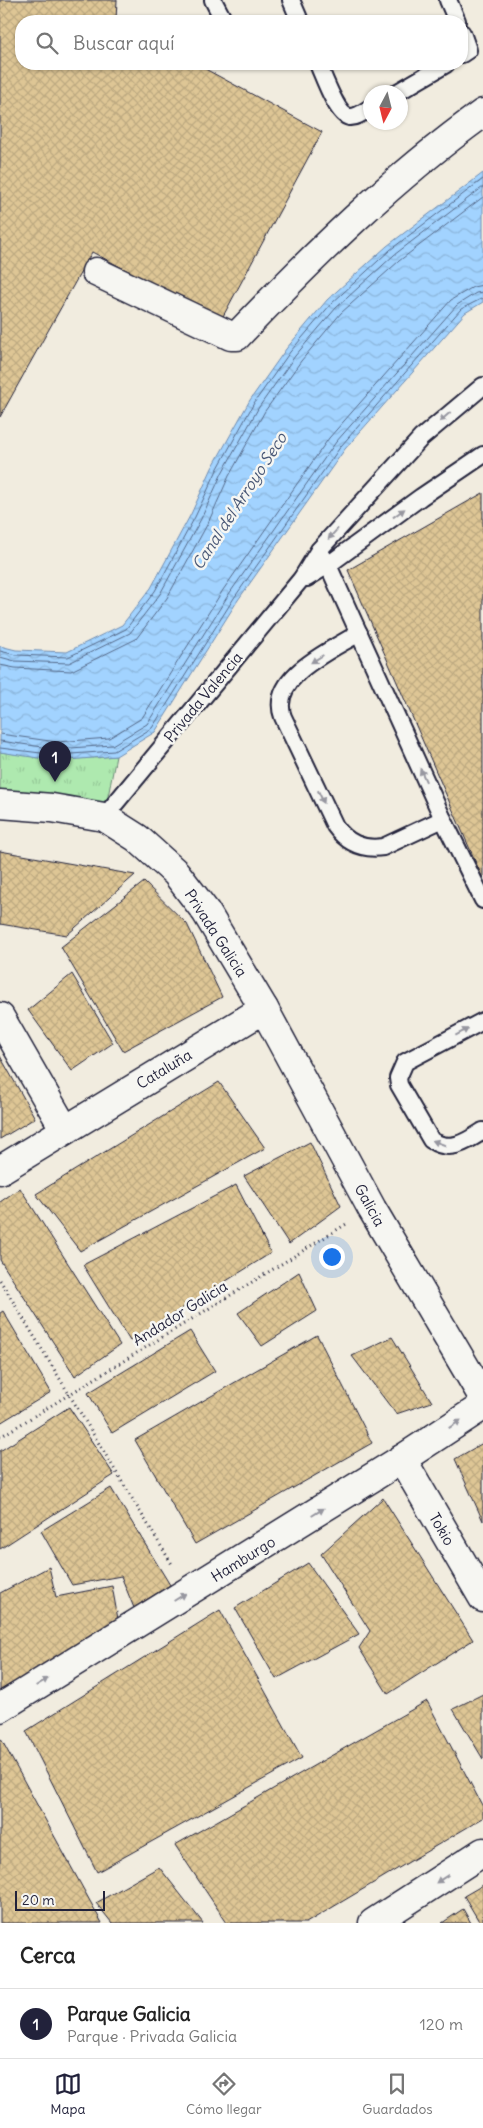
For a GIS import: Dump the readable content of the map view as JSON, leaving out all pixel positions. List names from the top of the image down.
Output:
{
  "streets": {
    "street": [
      "Privada Galicia",
      "Cataluña",
      "Galicia",
      "Tokio",
      "Hamburgo"
    ],
    "lane": ["Privada Valencia"],
    "path": ["Andador Galicia"]
  },
  "crossings": [
    ["Privada Valencia", "Privada Galicia"],
    ["Privada Galicia", "Cataluña"],
    ["Privada Galicia", "Galicia"],
    ["Cataluña", "Galicia"],
    ["Galicia", "Andador Galicia"],
    ["Tokio", "Hamburgo"]
  ],
  "one_way": ["Hamburgo"],
  "water": ["Canal del Arroyo Seco"],
  "scale_bar": "20 m",
  "north": "bottom",
  "page": {
    "search": "Buscar aquí",
    "pins": "1",
    "scale": "20 m",
    "heading": "Cerca",
    "list": [
      {
        "mark": "1",
        "name": "Parque Galicia",
        "note": "Parque · Privada Galicia",
        "value": "120 m"
      }
    ],
    "nav": ["Mapa", "Cómo llegar", "Guardados"]
  }
}
